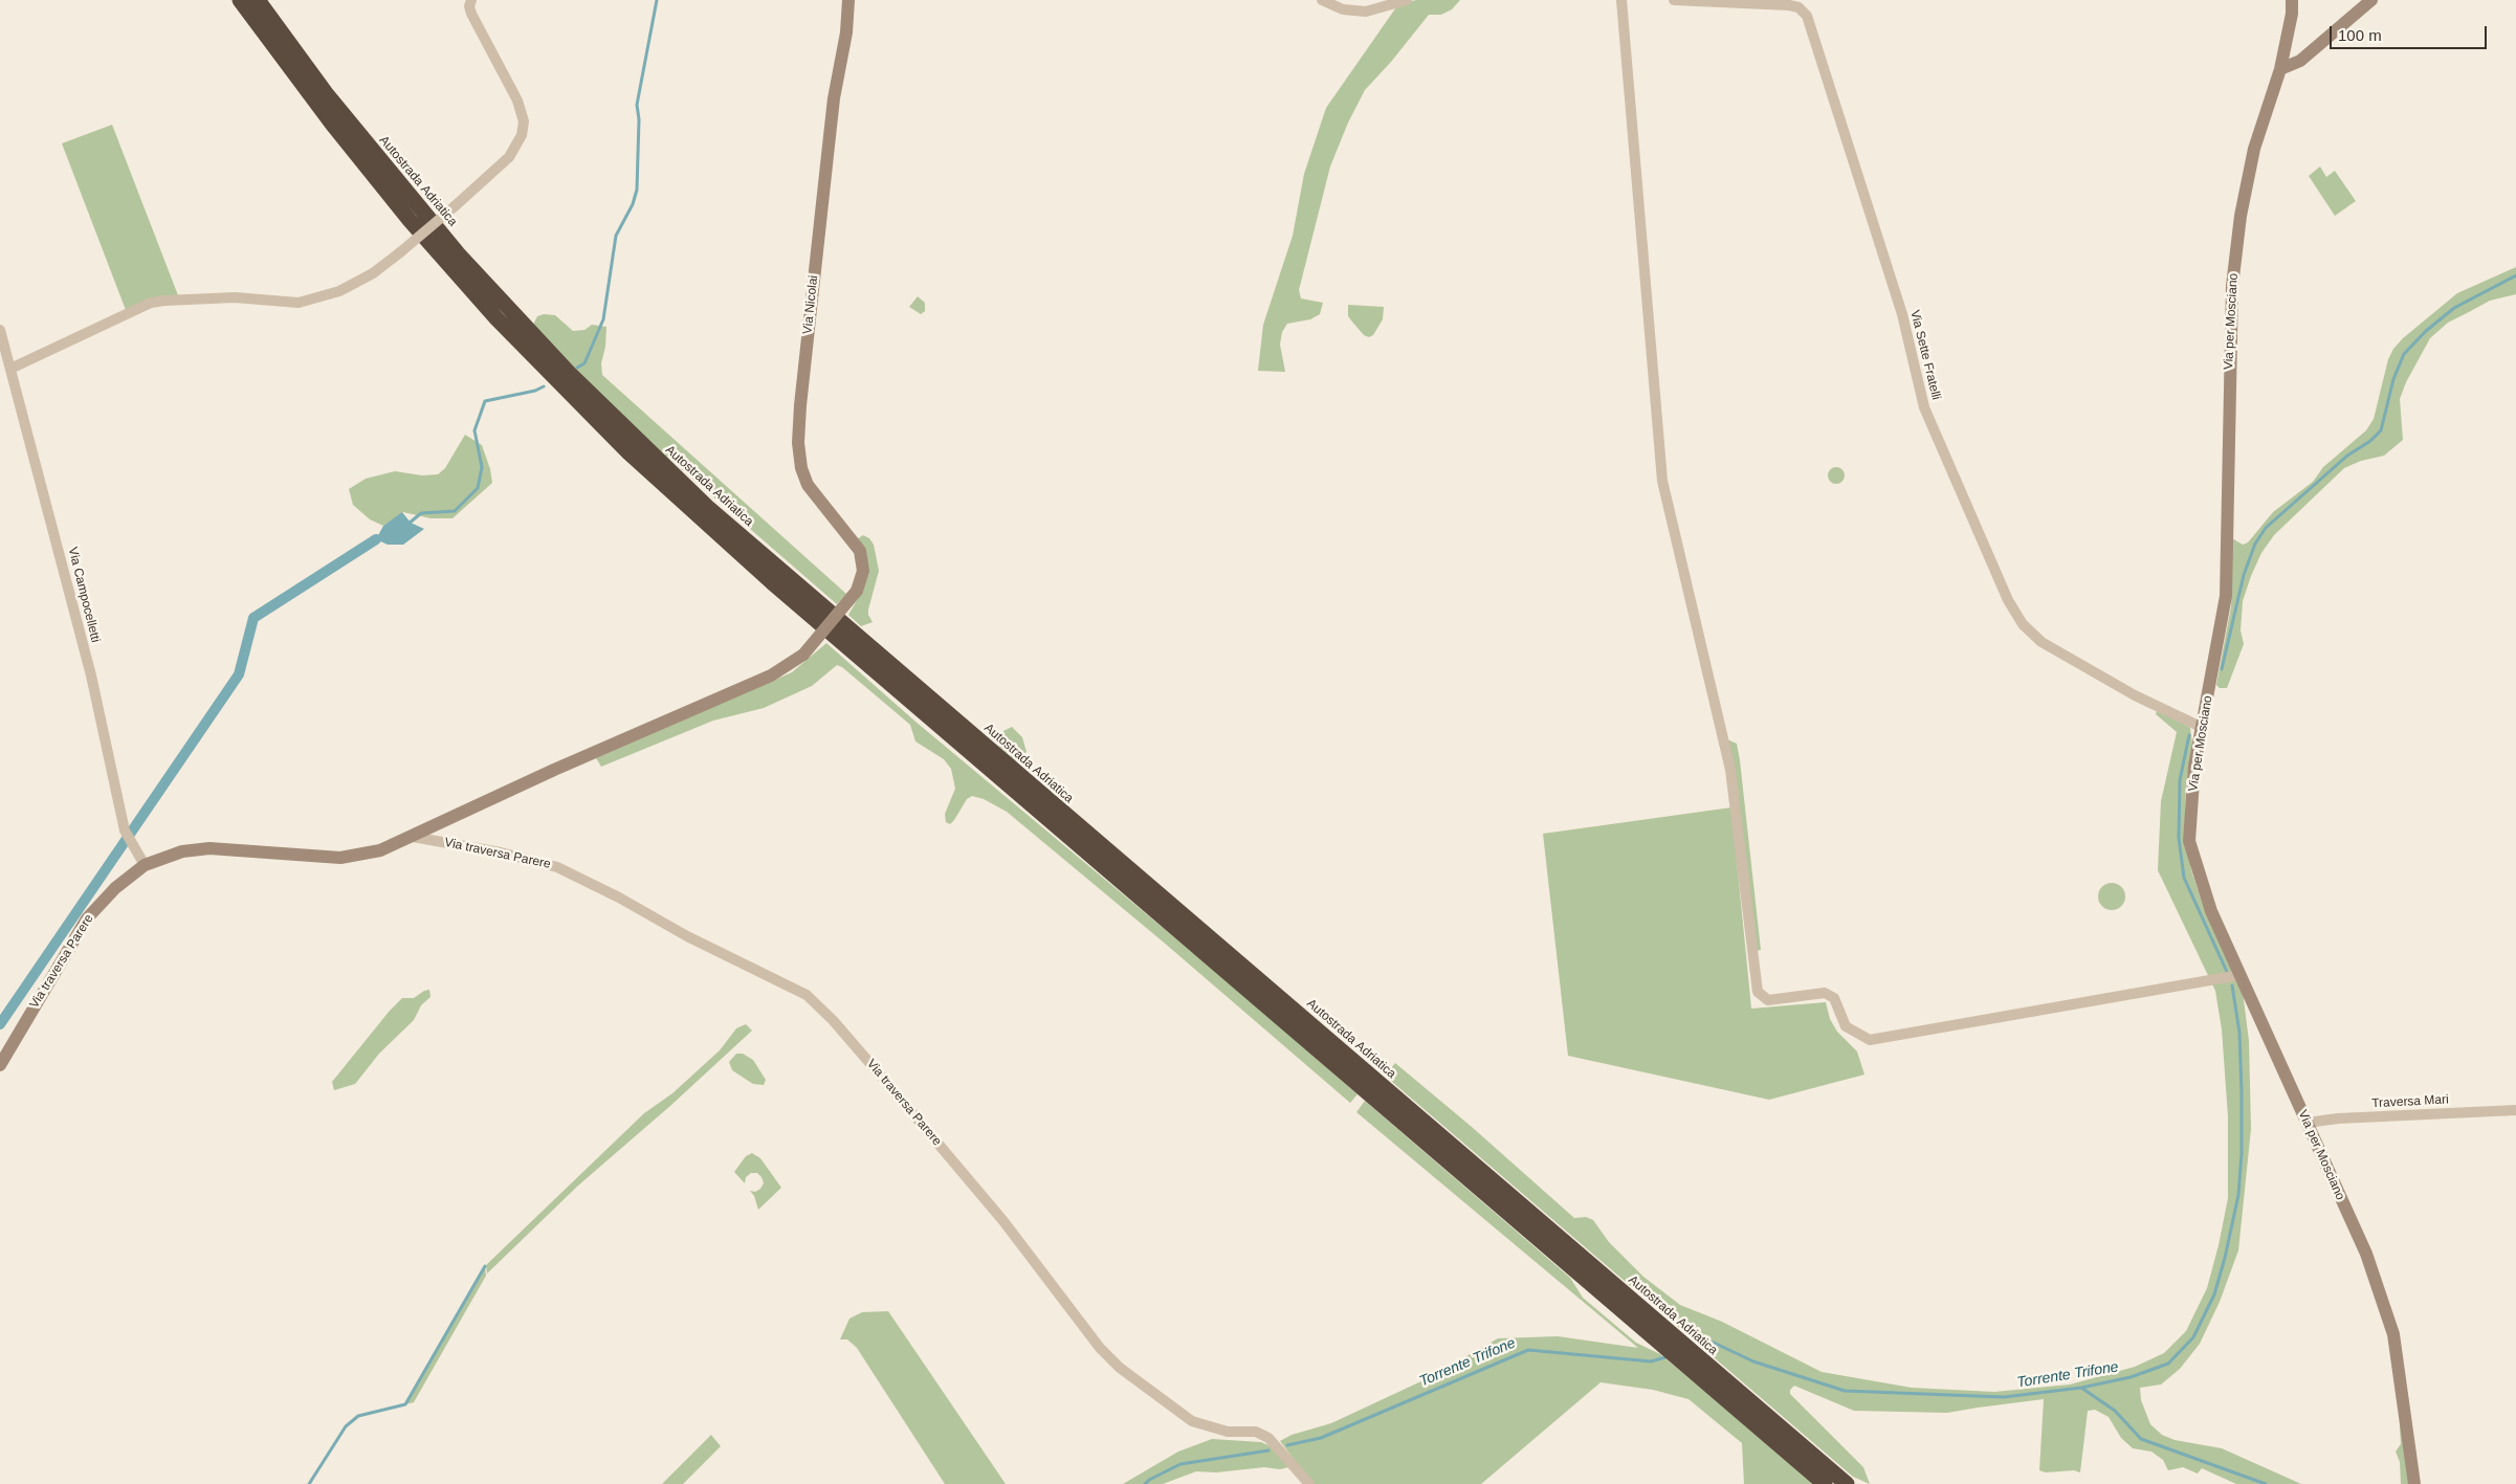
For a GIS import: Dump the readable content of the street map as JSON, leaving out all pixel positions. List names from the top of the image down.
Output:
{
  "streets": {
    "highway": ["Autostrada Adriatica"],
    "street": [
      "Via Nicolai",
      "Via per Mosciano",
      "Via Sette Fratelli",
      "Via Campocelletti",
      "Via traversa Parere",
      "Traversa Mari"
    ]
  },
  "crossings": [
    ["Via Nicolai", "Via traversa Parere"],
    ["Via per Mosciano", "Via Sette Fratelli"],
    ["Via per Mosciano", "Traversa Mari"],
    ["Via Campocelletti", "Via traversa Parere"]
  ],
  "water": ["Torrente Trifone"],
  "scale_bar": "100 m"
}
